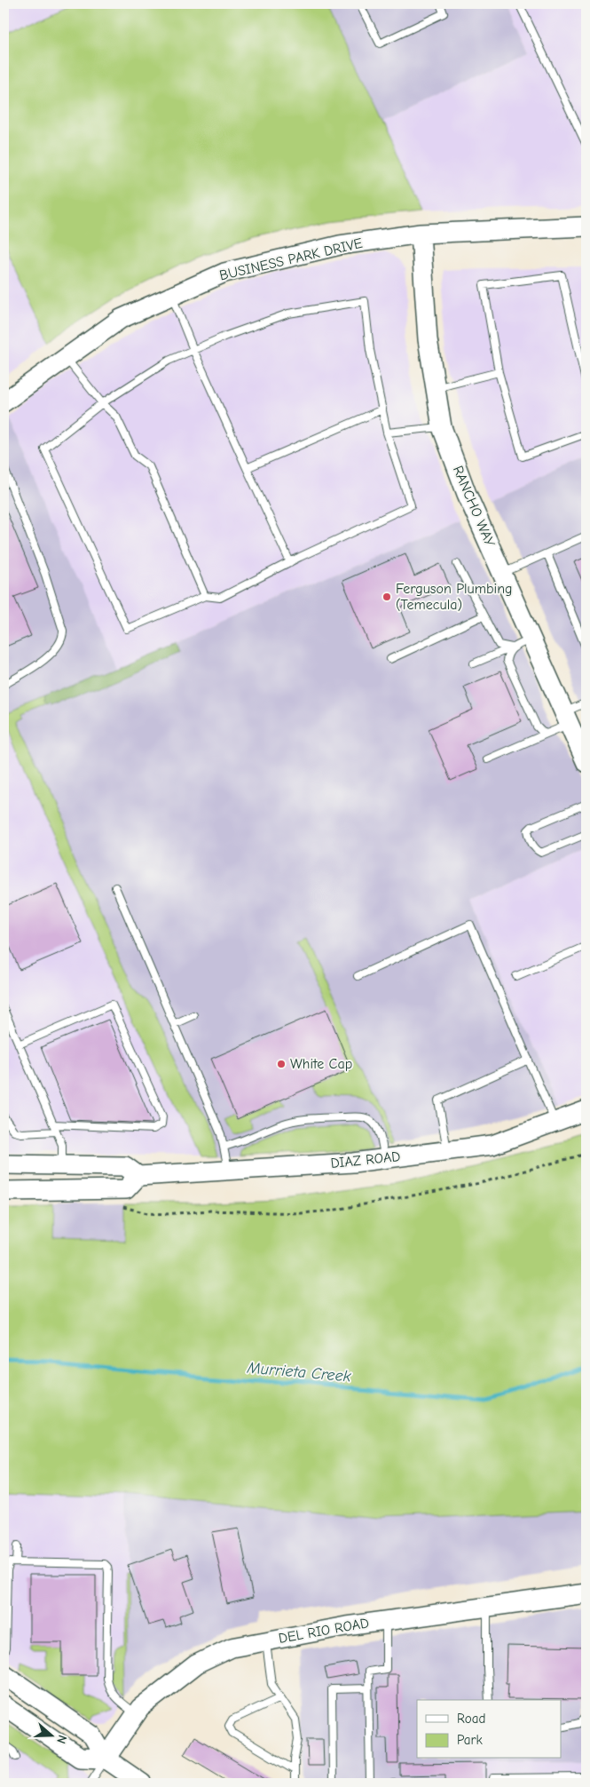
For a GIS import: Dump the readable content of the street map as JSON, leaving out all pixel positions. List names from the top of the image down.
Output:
{
  "streets": {
    "street": [
      "BUSINESS PARK DRIVE",
      "RANCHO WAY",
      "DIAZ ROAD",
      "DEL RIO ROAD"
    ]
  },
  "crossings": [
    ["BUSINESS PARK DRIVE", "RANCHO WAY"]
  ],
  "water": ["Murrieta Creek"],
  "places": ["Ferguson Plumbing (Temecula)", "White Cap"],
  "legend": ["Road", "Park"],
  "north": "right"
}
